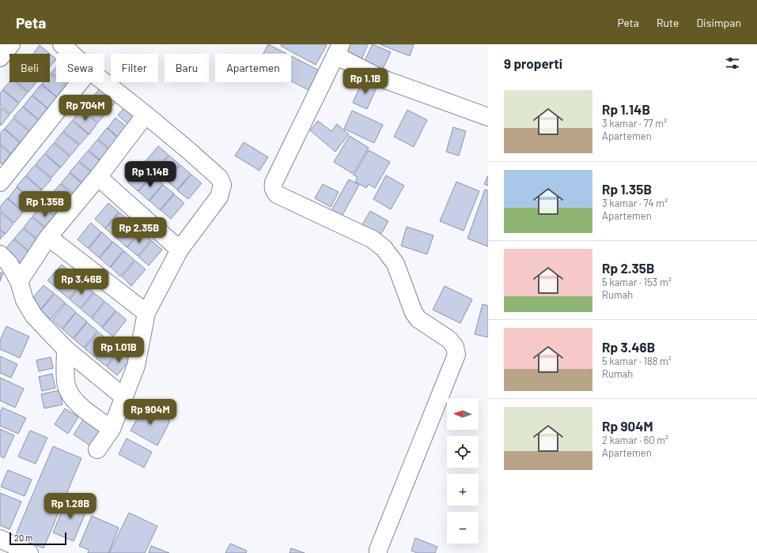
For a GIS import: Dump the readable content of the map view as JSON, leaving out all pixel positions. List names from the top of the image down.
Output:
{
  "scale_bar": "20 m",
  "north": "left",
  "page": {
    "header": "Peta",
    "nav": ["Peta", "Rute", "Disimpan"],
    "heading": "9 properti",
    "chip": [
      "Beli",
      "Sewa",
      "Filter",
      "Baru",
      "Apartemen"
    ],
    "price": [
      "Rp 1.1B",
      "Rp 704M",
      "Rp 1.14B",
      "Rp 1.35B",
      "Rp 2.35B",
      "Rp 3.46B",
      "Rp 1.01B",
      "Rp 904M",
      "Rp 1.28B"
    ],
    "list": [
      {
        "name": "Rp 1.14B",
        "note": "3 kamar · 77 m² · Apartemen"
      },
      {
        "name": "Rp 1.35B",
        "note": "3 kamar · 74 m² · Apartemen"
      },
      {
        "name": "Rp 2.35B",
        "note": "5 kamar · 153 m² · Rumah"
      },
      {
        "name": "Rp 3.46B",
        "note": "5 kamar · 188 m² · Rumah"
      },
      {
        "name": "Rp 904M",
        "note": "2 kamar · 60 m² · Apartemen"
      }
    ],
    "map_buttons": ["+", "−"],
    "scale": "20 m"
  }
}
